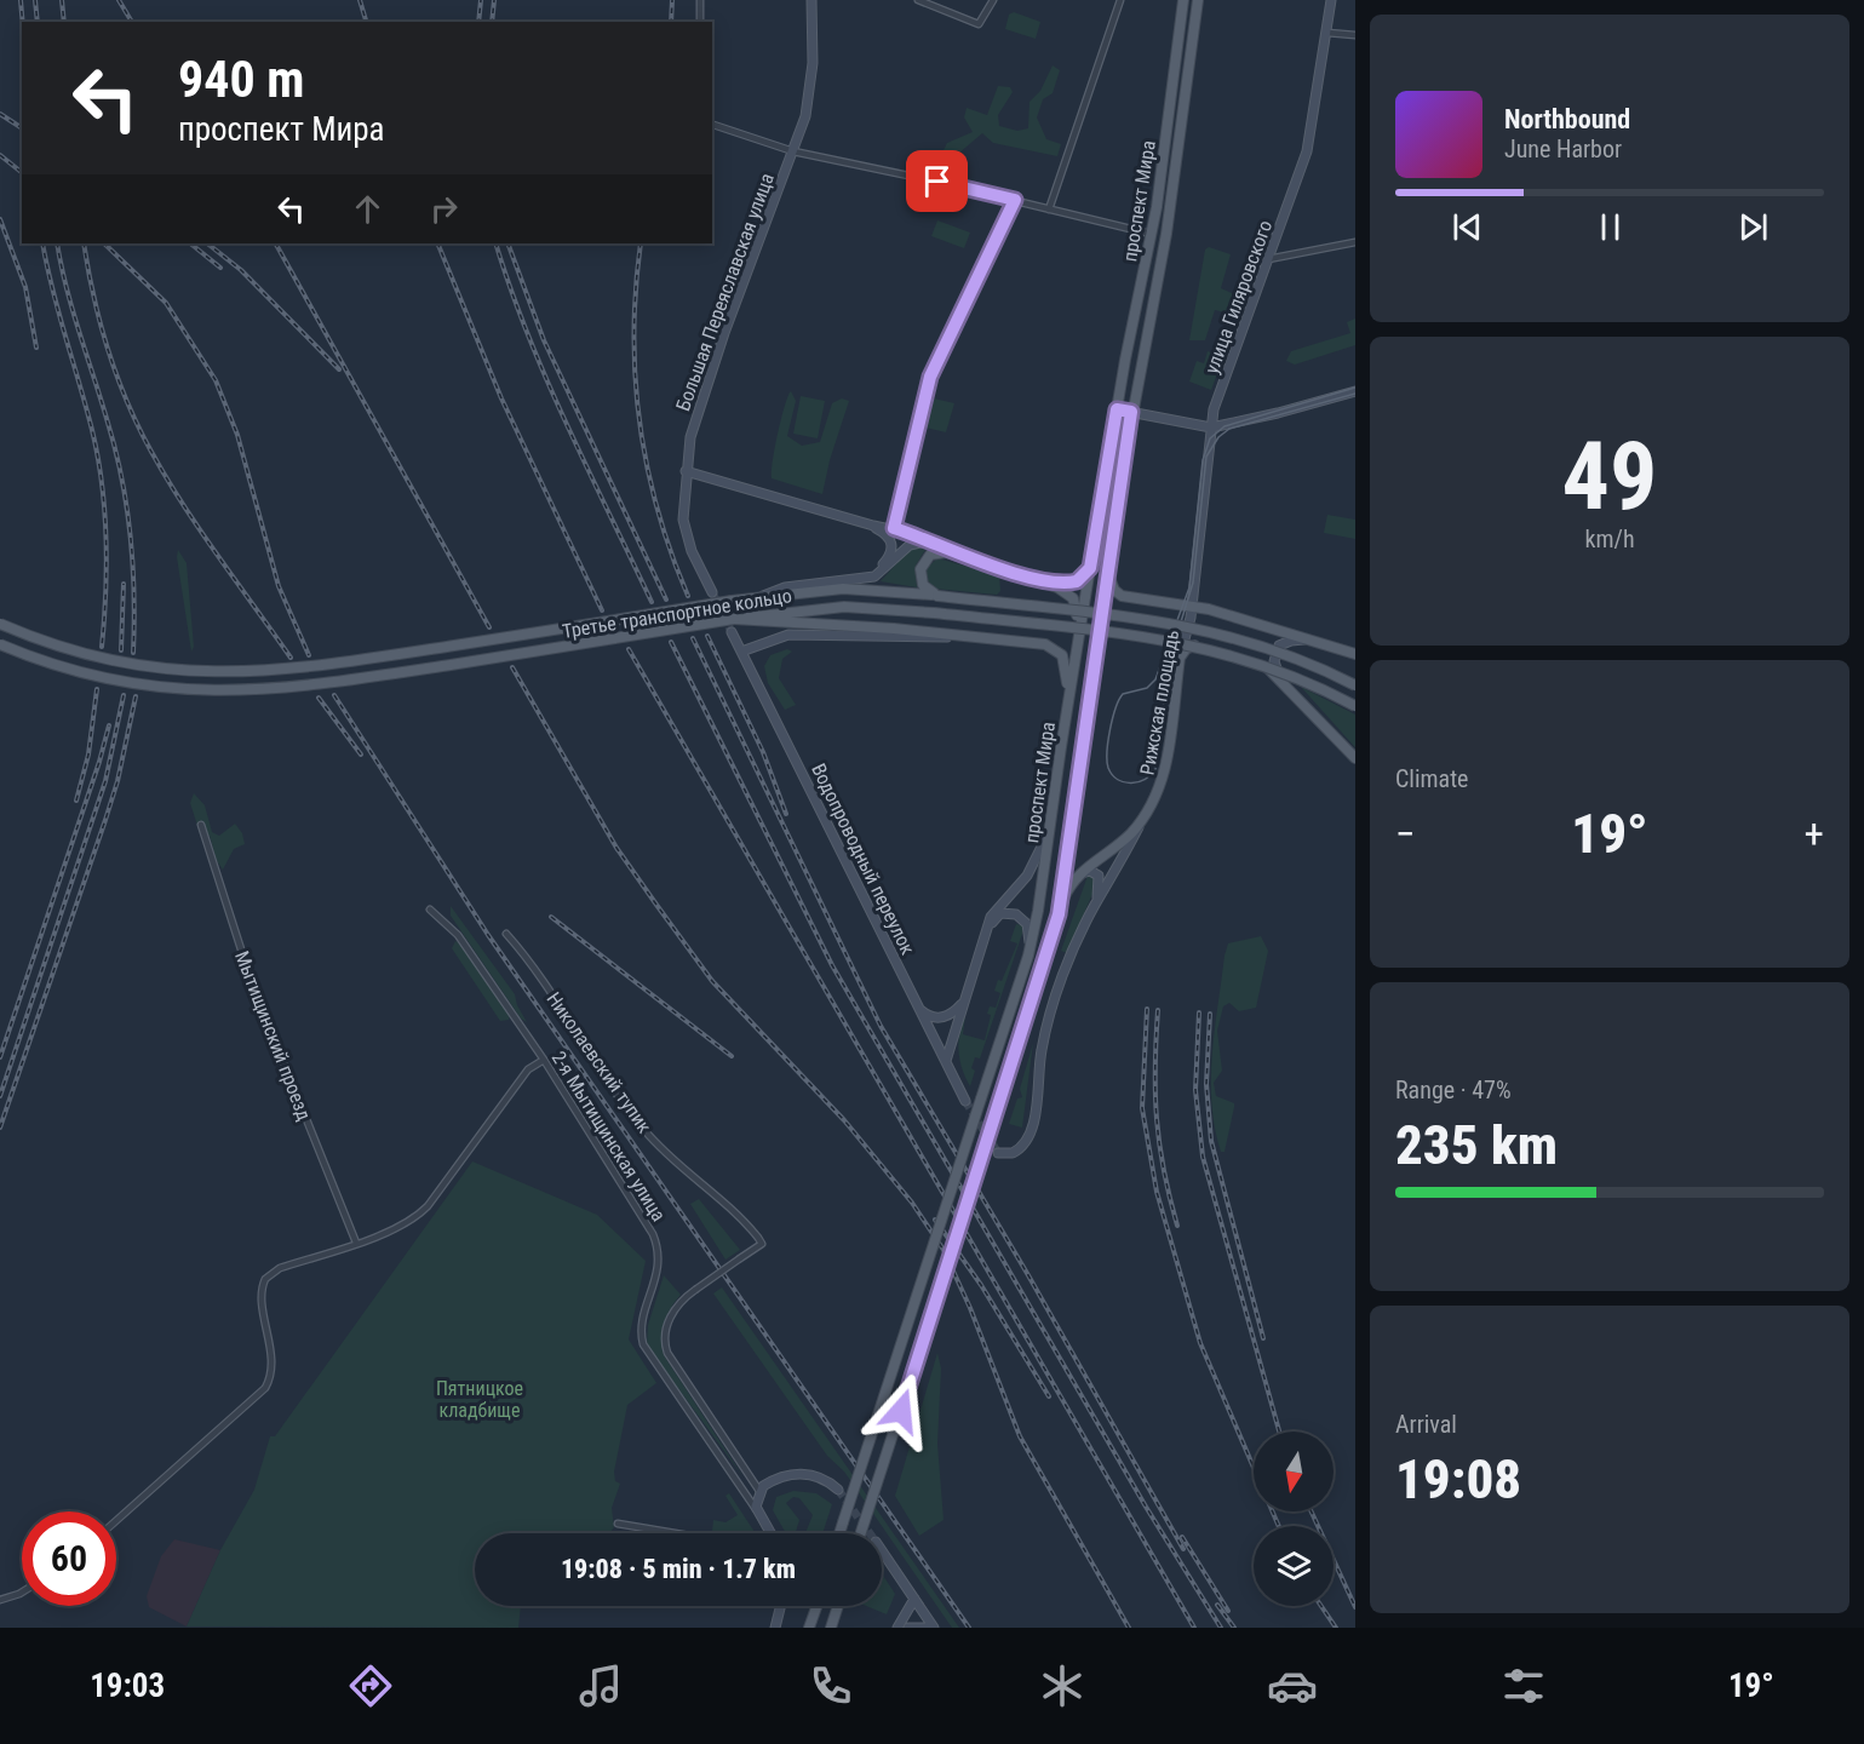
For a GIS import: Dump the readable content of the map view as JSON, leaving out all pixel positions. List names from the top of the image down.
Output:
{
  "streets": {
    "main road": [
      "проспект Мира",
      "Большая Переяславская улица",
      "улица Гиляровского",
      "Третье транспортное кольцо",
      "Рижская площадь",
      "Водопроводный переулок",
      "2-я Мытищинская улица"
    ],
    "street": ["Мытищинский проезд", "Николаевский тупик"]
  },
  "crossings": [
    ["проспект Мира", "Рижская площадь"],
    ["улица Гиляровского", "Рижская площадь"]
  ],
  "parks": ["Пятницкое кладбище"],
  "north": "bottom",
  "page": {
    "turn": ["940 m", "проспект Мира"],
    "song": ["Northbound", "June Harbor"],
    "tile": [
      ["49", "km/h"],
      "Climate",
      ["Range · 47%", "235 km"],
      ["Arrival", "19:08"]
    ],
    "heat": ["−", "19°", "+"],
    "limit": "60",
    "trip": "19:08 · 5 min · 1.7 km",
    "tabs": ["19:03", "19°"]
  }
}
